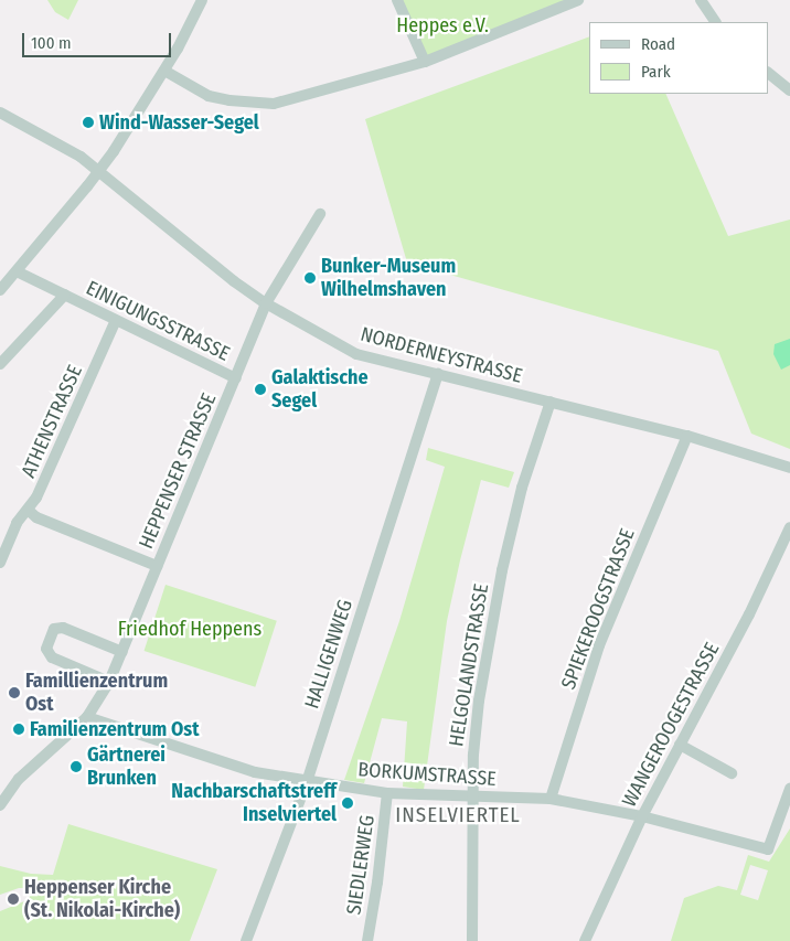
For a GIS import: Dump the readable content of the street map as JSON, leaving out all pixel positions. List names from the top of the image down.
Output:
{
  "streets": {
    "street": [
      "EINIGUNGSSTRASSE",
      "NORDERNEYSTRASSE",
      "ATHENSTRASSE",
      "HEPPENSER STRASSE",
      "SPIEKEROOGSTRASSE",
      "HALLIGENWEG",
      "HELGOLANDSTRASSE",
      "WANGEROOGESTRASSE",
      "BORKUMSTRASSE",
      "SIEDLERWEG"
    ]
  },
  "crossings": [
    ["EINIGUNGSSTRASSE", "ATHENSTRASSE"],
    ["EINIGUNGSSTRASSE", "HEPPENSER STRASSE"],
    ["NORDERNEYSTRASSE", "HEPPENSER STRASSE"],
    ["NORDERNEYSTRASSE", "SPIEKEROOGSTRASSE"],
    ["NORDERNEYSTRASSE", "HALLIGENWEG"],
    ["NORDERNEYSTRASSE", "HELGOLANDSTRASSE"],
    ["HEPPENSER STRASSE", "BORKUMSTRASSE"],
    ["SPIEKEROOGSTRASSE", "BORKUMSTRASSE"],
    ["HALLIGENWEG", "BORKUMSTRASSE"],
    ["HELGOLANDSTRASSE", "BORKUMSTRASSE"],
    ["WANGEROOGESTRASSE", "BORKUMSTRASSE"],
    ["BORKUMSTRASSE", "SIEDLERWEG"]
  ],
  "districts": ["INSELVIERTEL"],
  "parks": ["Heppes e.V.", "Friedhof Heppens"],
  "places": [
    "Wind-Wasser-Segel",
    "Bunker-Museum Wilhelmshaven",
    "Galaktische Segel",
    "Famillienzentrum Ost",
    "Familienzentrum Ost",
    "Gärtnerei Brunken",
    "Nachbarschaftstreff Inselviertel",
    "Heppenser Kirche (St. Nikolai-Kirche)"
  ],
  "legend": ["Road", "Park"],
  "scale_bar": "100 m"
}
